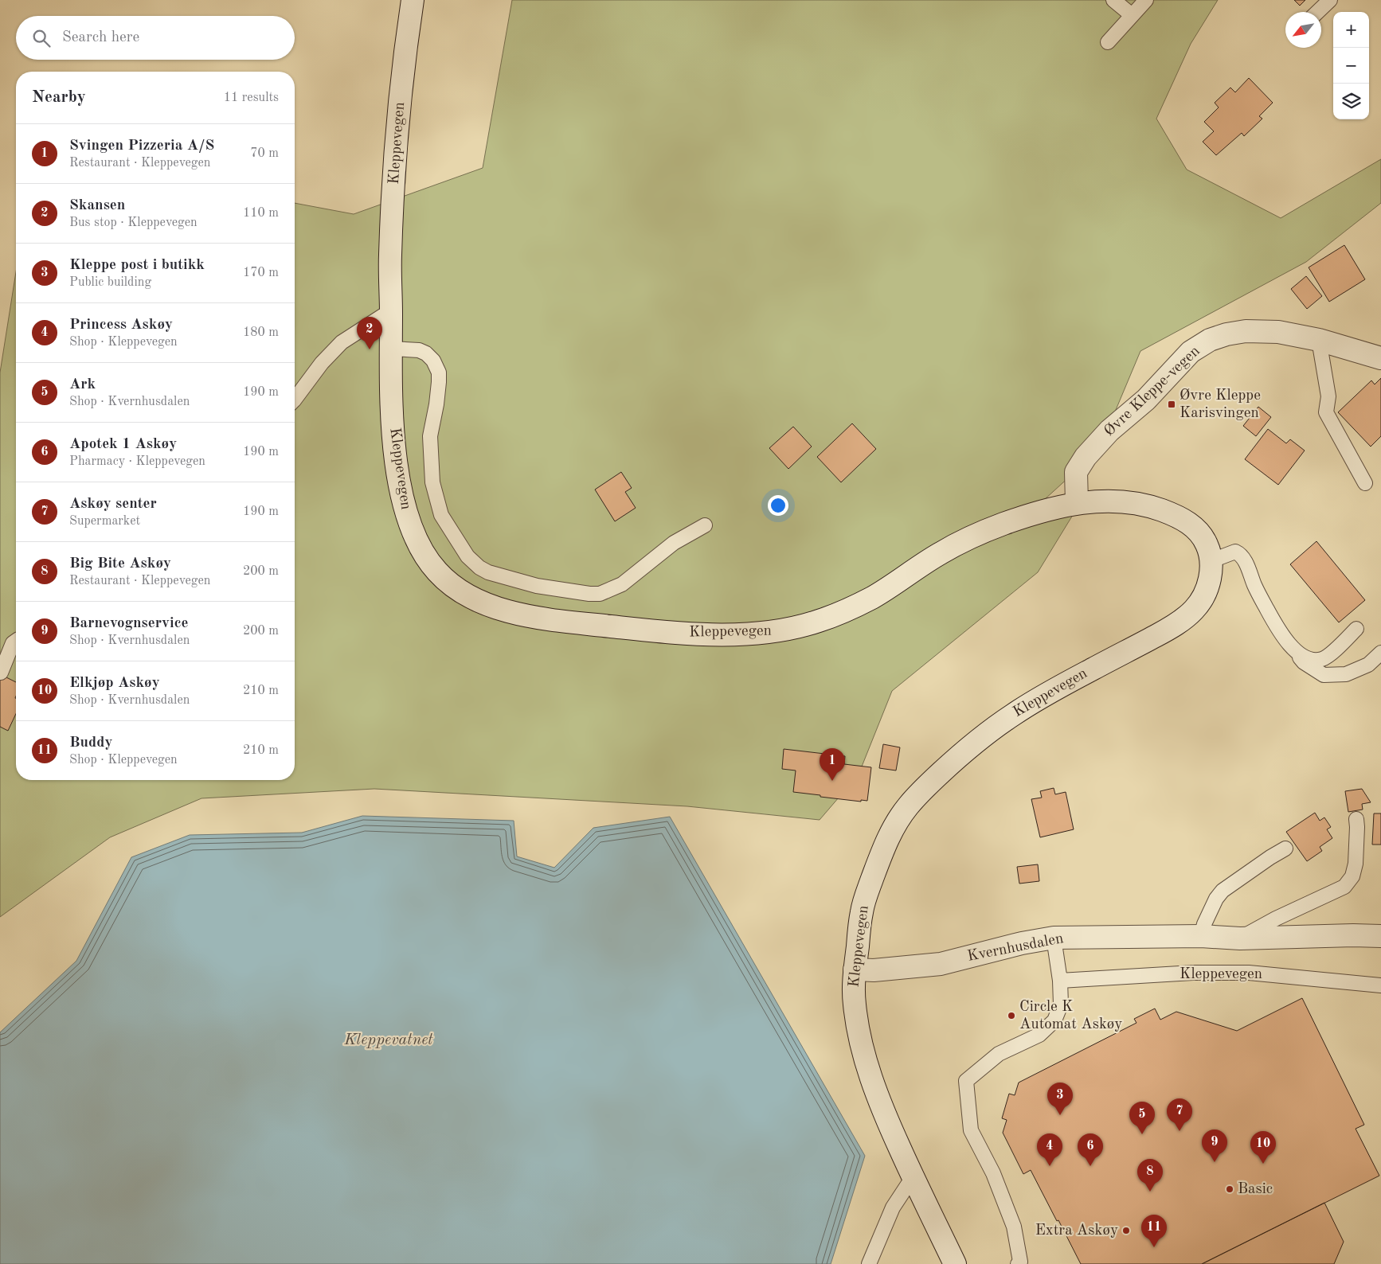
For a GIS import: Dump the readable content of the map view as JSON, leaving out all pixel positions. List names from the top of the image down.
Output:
{
  "streets": {
    "main road": ["Kleppevegen", "Øvre Kleppe-vegen", "Kvernhusdalen"]
  },
  "crossings": [
    ["Kleppevegen", "Øvre Kleppe-vegen"],
    ["Kleppevegen", "Kvernhusdalen"]
  ],
  "water": ["Kleppevatnet"],
  "places": {
    "transit": ["Øvre Kleppe Karisvingen"],
    "other": ["Circle K Automat Askøy", "Basic", "Extra Askøy"]
  },
  "north": "bottom left",
  "page": {
    "map_buttons": ["+", "−"],
    "search": "Search here",
    "heading": ["Nearby", "11 results"],
    "list": [
      {
        "mark": "1",
        "name": "Svingen Pizzeria A/S",
        "note": "Restaurant · Kleppevegen",
        "value": "70 m"
      },
      {
        "mark": "2",
        "name": "Skansen",
        "note": "Bus stop · Kleppevegen",
        "value": "110 m"
      },
      {
        "mark": "3",
        "name": "Kleppe post i butikk",
        "note": "Public building",
        "value": "170 m"
      },
      {
        "mark": "4",
        "name": "Princess Askøy",
        "note": "Shop · Kleppevegen",
        "value": "180 m"
      },
      {
        "mark": "5",
        "name": "Ark",
        "note": "Shop · Kvernhusdalen",
        "value": "190 m"
      },
      {
        "mark": "6",
        "name": "Apotek 1 Askøy",
        "note": "Pharmacy · Kleppevegen",
        "value": "190 m"
      },
      {
        "mark": "7",
        "name": "Askøy senter",
        "note": "Supermarket",
        "value": "190 m"
      },
      {
        "mark": "8",
        "name": "Big Bite Askøy",
        "note": "Restaurant · Kleppevegen",
        "value": "200 m"
      },
      {
        "mark": "9",
        "name": "Barnevognservice",
        "note": "Shop · Kvernhusdalen",
        "value": "200 m"
      },
      {
        "mark": "10",
        "name": "Elkjøp Askøy",
        "note": "Shop · Kvernhusdalen",
        "value": "210 m"
      },
      {
        "mark": "11",
        "name": "Buddy",
        "note": "Shop · Kleppevegen",
        "value": "210 m"
      }
    ],
    "pins": [
      "2",
      "1",
      "3",
      "7",
      "5",
      "9",
      "10",
      "4",
      "6",
      "8",
      "11"
    ]
  }
}
